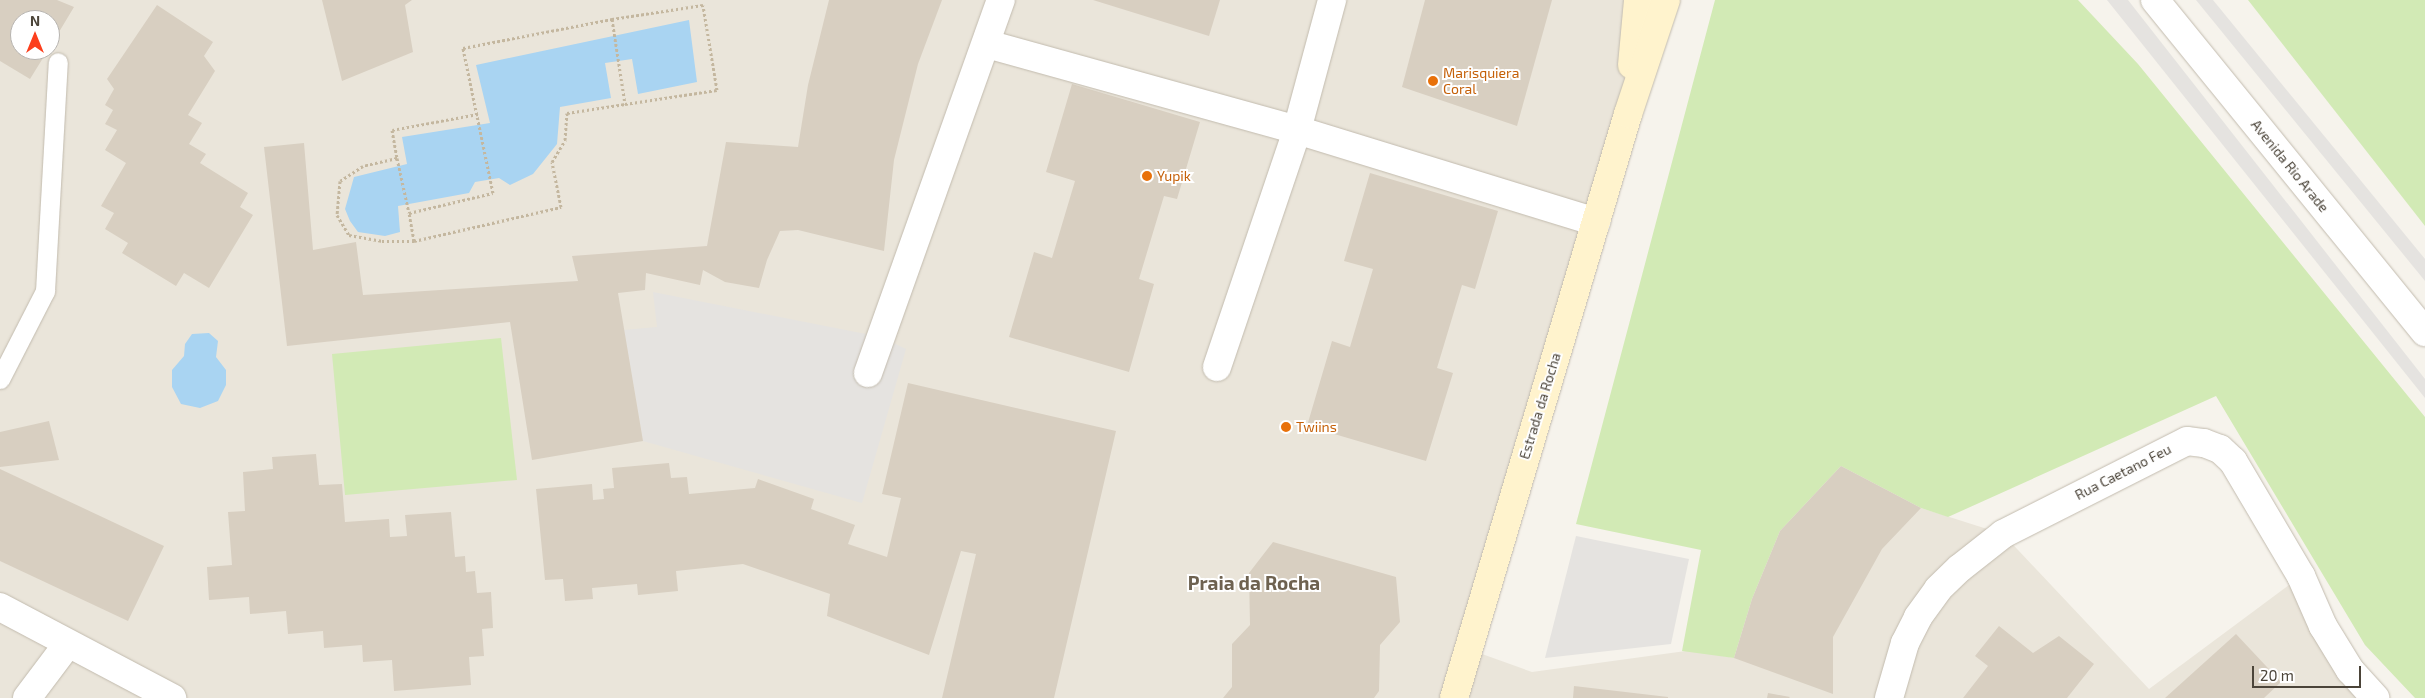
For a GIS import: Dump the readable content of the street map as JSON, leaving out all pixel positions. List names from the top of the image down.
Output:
{
  "streets": {
    "street": ["Avenida Rio Arade", "Estrada da Rocha", "Rua Caetano Feu"]
  },
  "districts": ["Praia da Rocha"],
  "places": ["Marisquiera Coral", "Yupik", "Twiins"],
  "scale_bar": "20 m",
  "north": "top"
}
